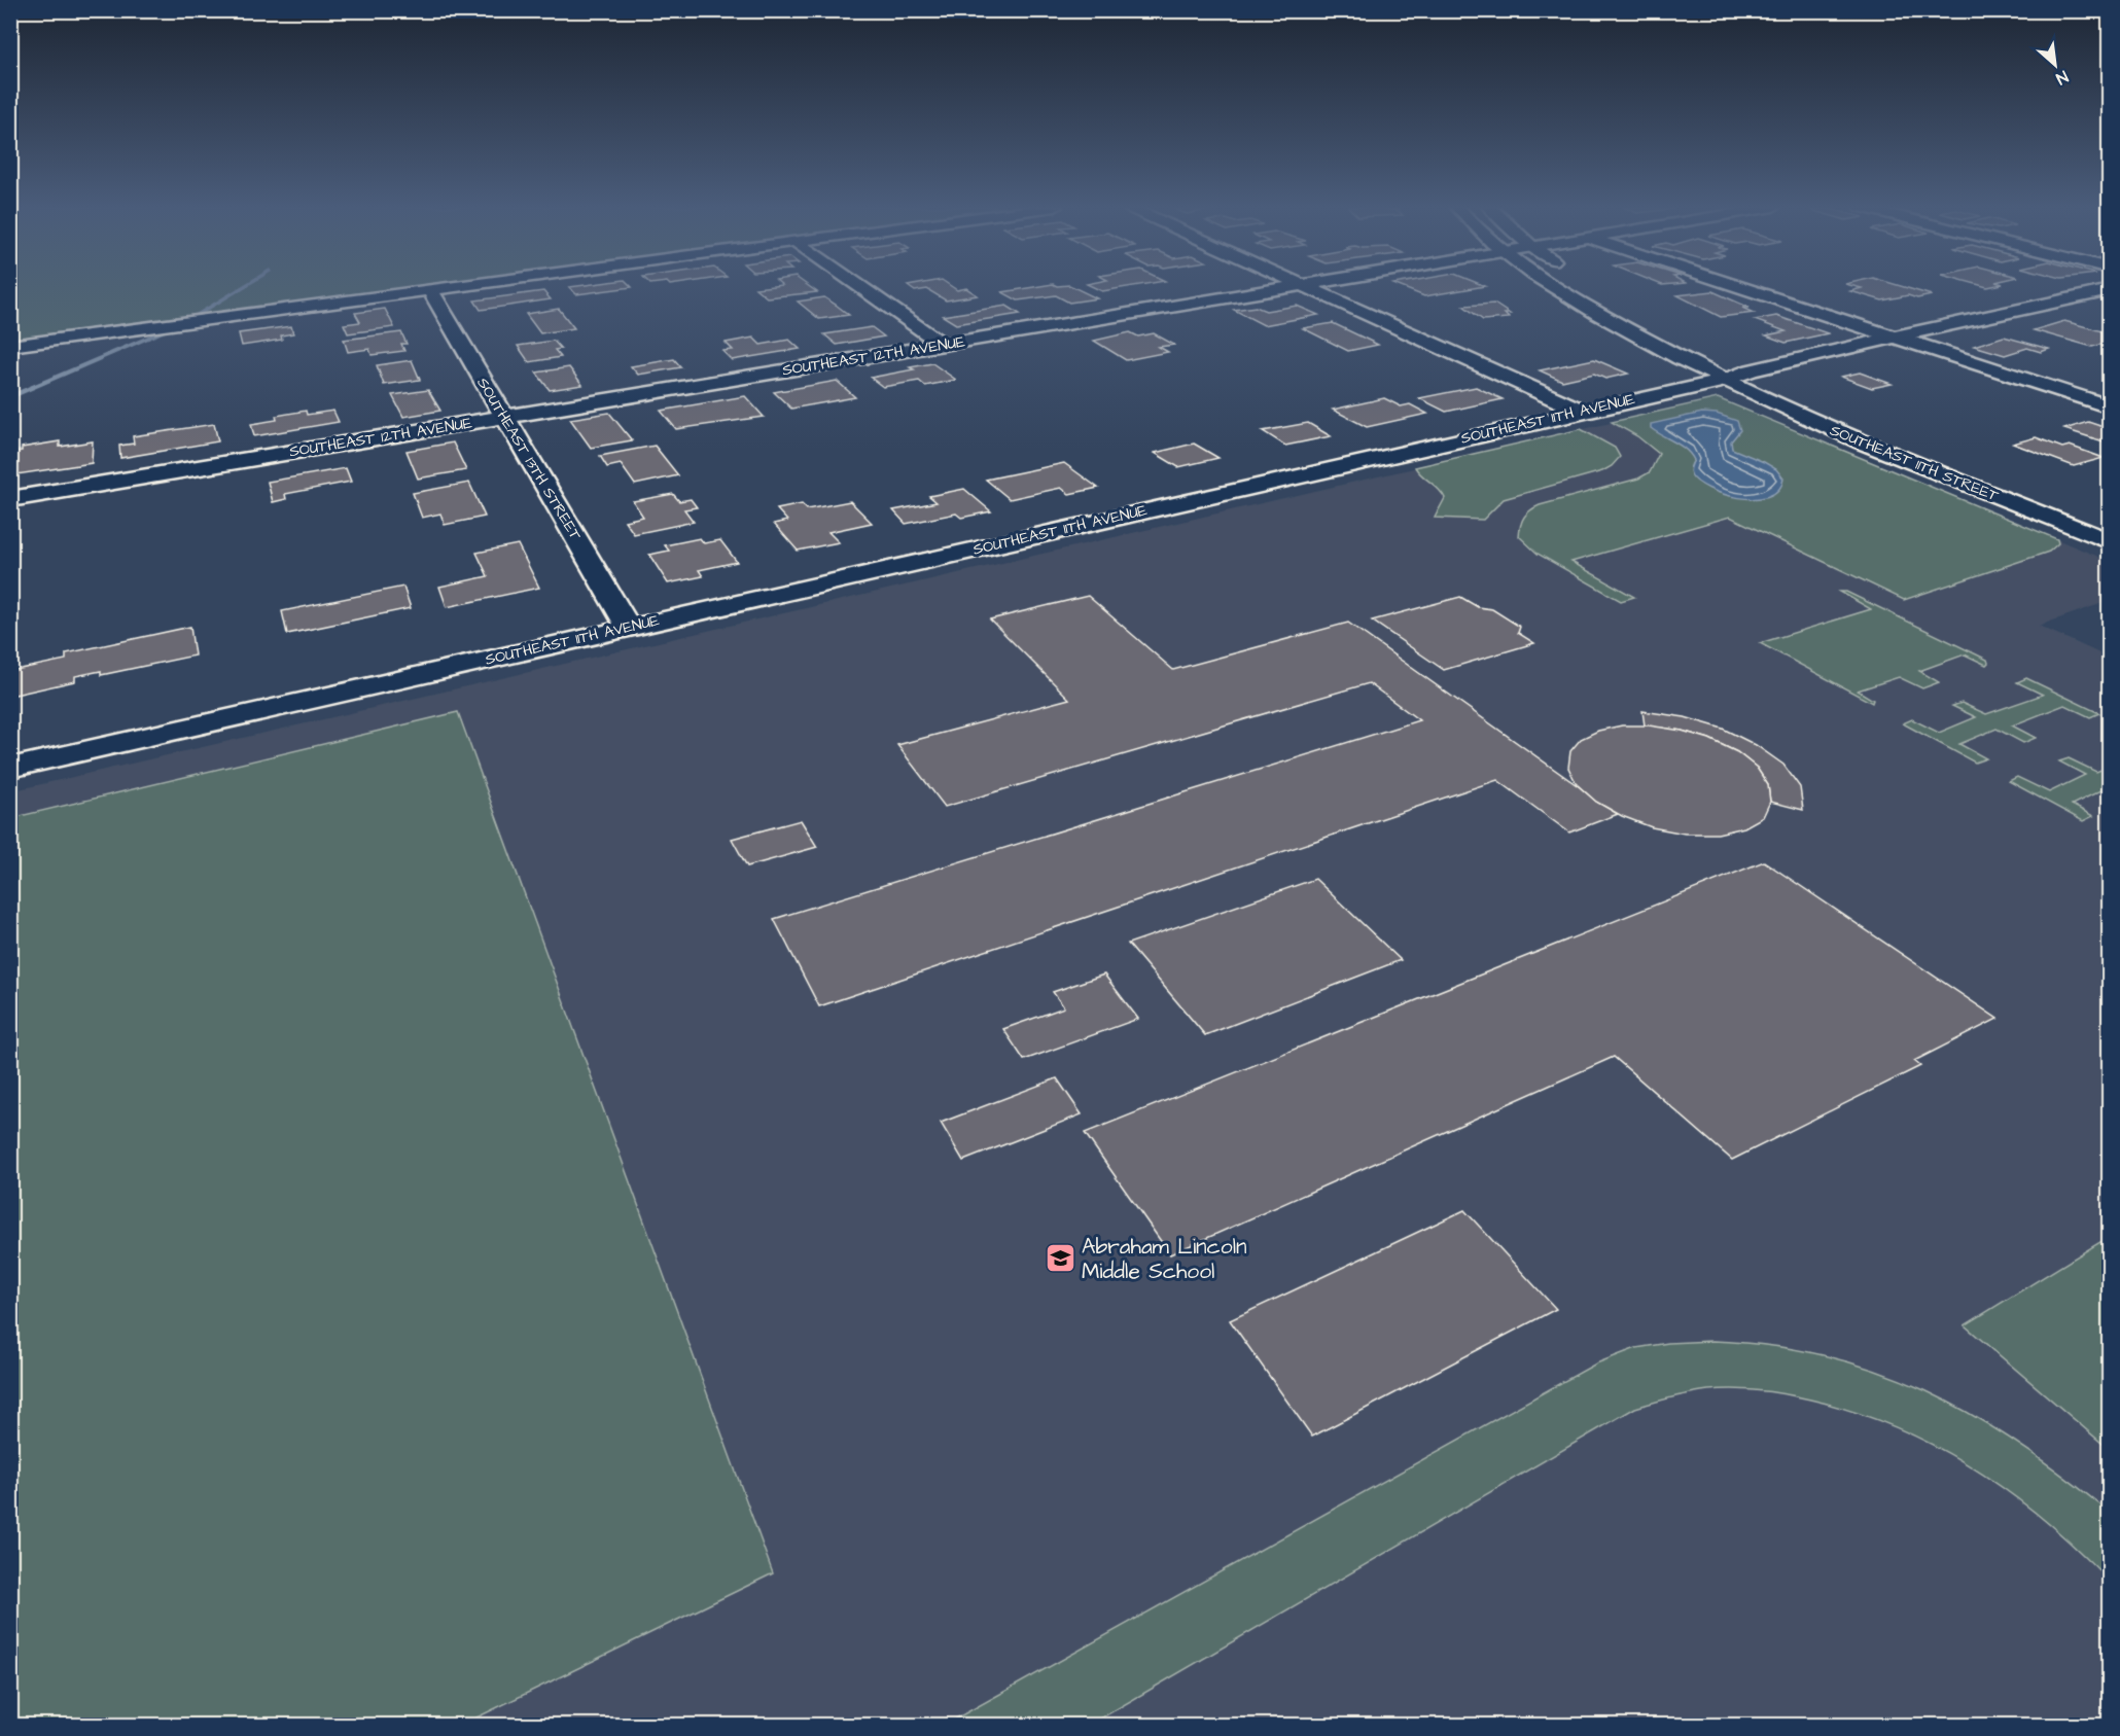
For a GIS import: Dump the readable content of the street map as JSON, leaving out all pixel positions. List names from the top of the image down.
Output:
{
  "streets": {
    "main road": [
      "SOUTHEAST 12TH AVENUE",
      "SOUTHEAST 11TH AVENUE",
      "SOUTHEAST 13TH STREET",
      "SOUTHEAST 11TH STREET"
    ]
  },
  "crossings": [
    ["SOUTHEAST 12TH AVENUE", "SOUTHEAST 13TH STREET"],
    ["SOUTHEAST 11TH AVENUE", "SOUTHEAST 13TH STREET"],
    ["SOUTHEAST 11TH AVENUE", "SOUTHEAST 11TH STREET"]
  ],
  "places": {
    "school or university": ["Abraham Lincoln Middle School"]
  },
  "north": "bottom right"
}
